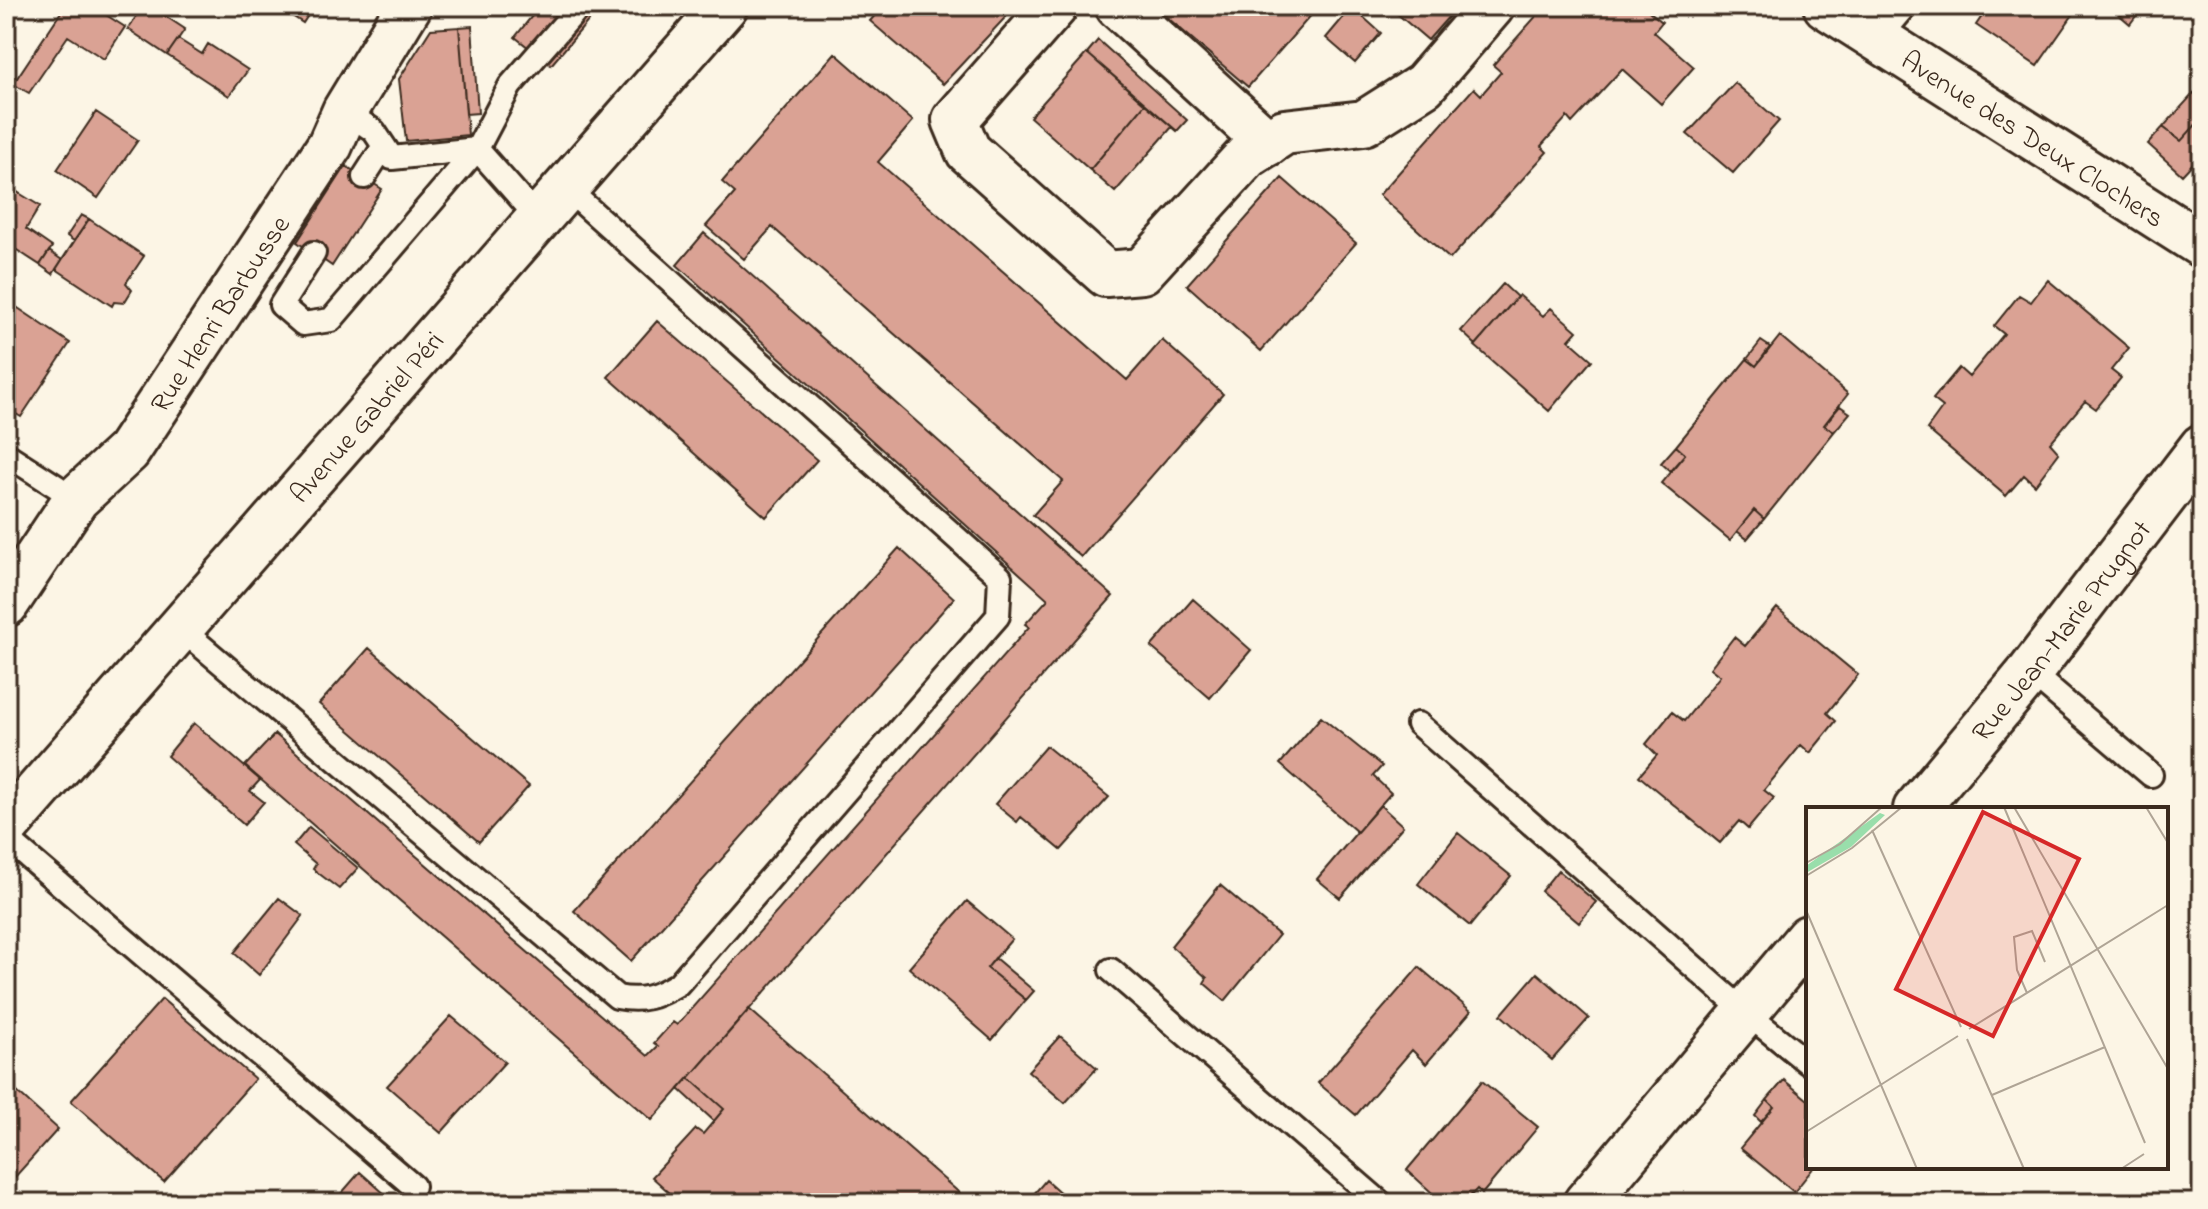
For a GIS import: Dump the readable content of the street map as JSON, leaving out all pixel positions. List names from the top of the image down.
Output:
{
  "streets": {
    "street": [
      "Avenue des Deux Clochers",
      "Rue Henri Barbusse",
      "Avenue Gabriel Péri",
      "Rue Jean-Marie Prugnot"
    ]
  }
}
